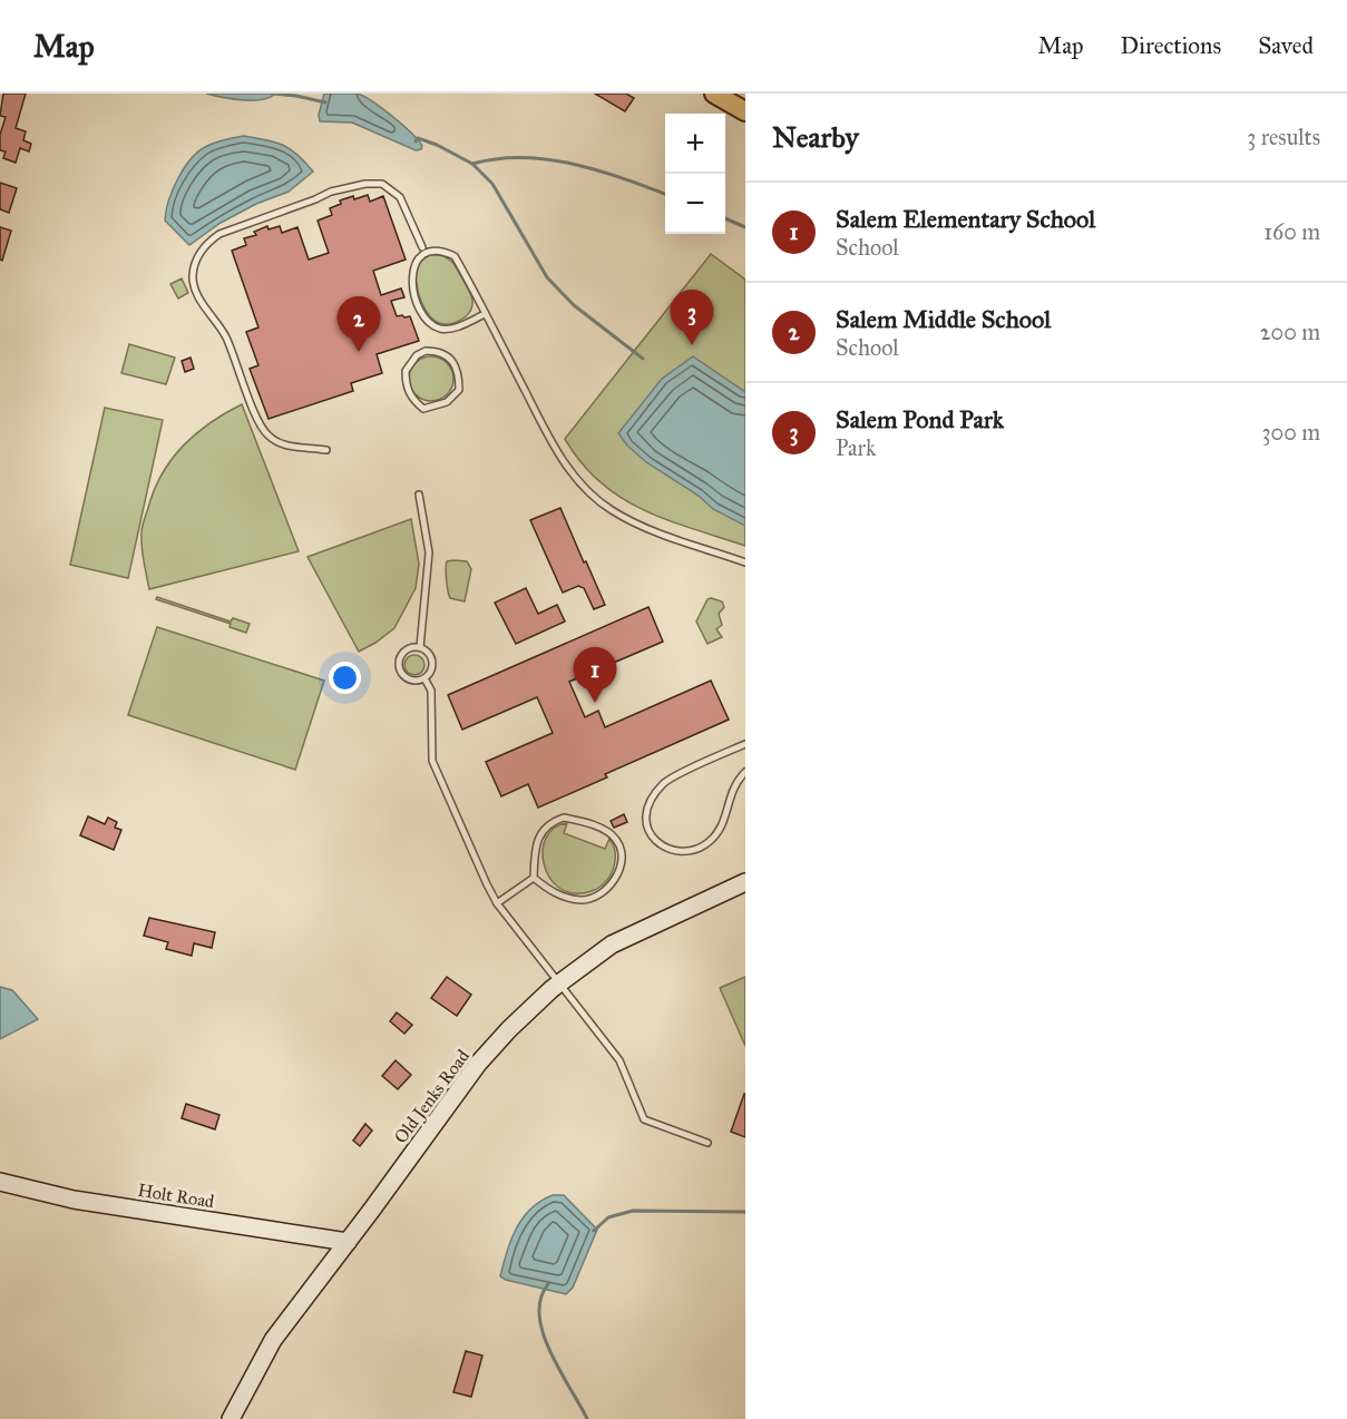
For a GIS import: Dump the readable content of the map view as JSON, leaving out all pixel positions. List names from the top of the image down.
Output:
{
  "streets": {
    "street": ["Old Jenks Road", "Holt Road"]
  },
  "crossings": [
    ["Old Jenks Road", "Holt Road"]
  ],
  "page": {
    "header": "Map",
    "nav": ["Map", "Directions", "Saved"],
    "heading": ["Nearby", "3 results"],
    "map_buttons": ["+", "−"],
    "list": [
      {
        "mark": "1",
        "name": "Salem Elementary School",
        "note": "School",
        "value": "160 m"
      },
      {
        "mark": "2",
        "name": "Salem Middle School",
        "note": "School",
        "value": "200 m"
      },
      {
        "mark": "3",
        "name": "Salem Pond Park",
        "note": "Park",
        "value": "300 m"
      }
    ],
    "pins": ["3", "2", "1"]
  }
}
